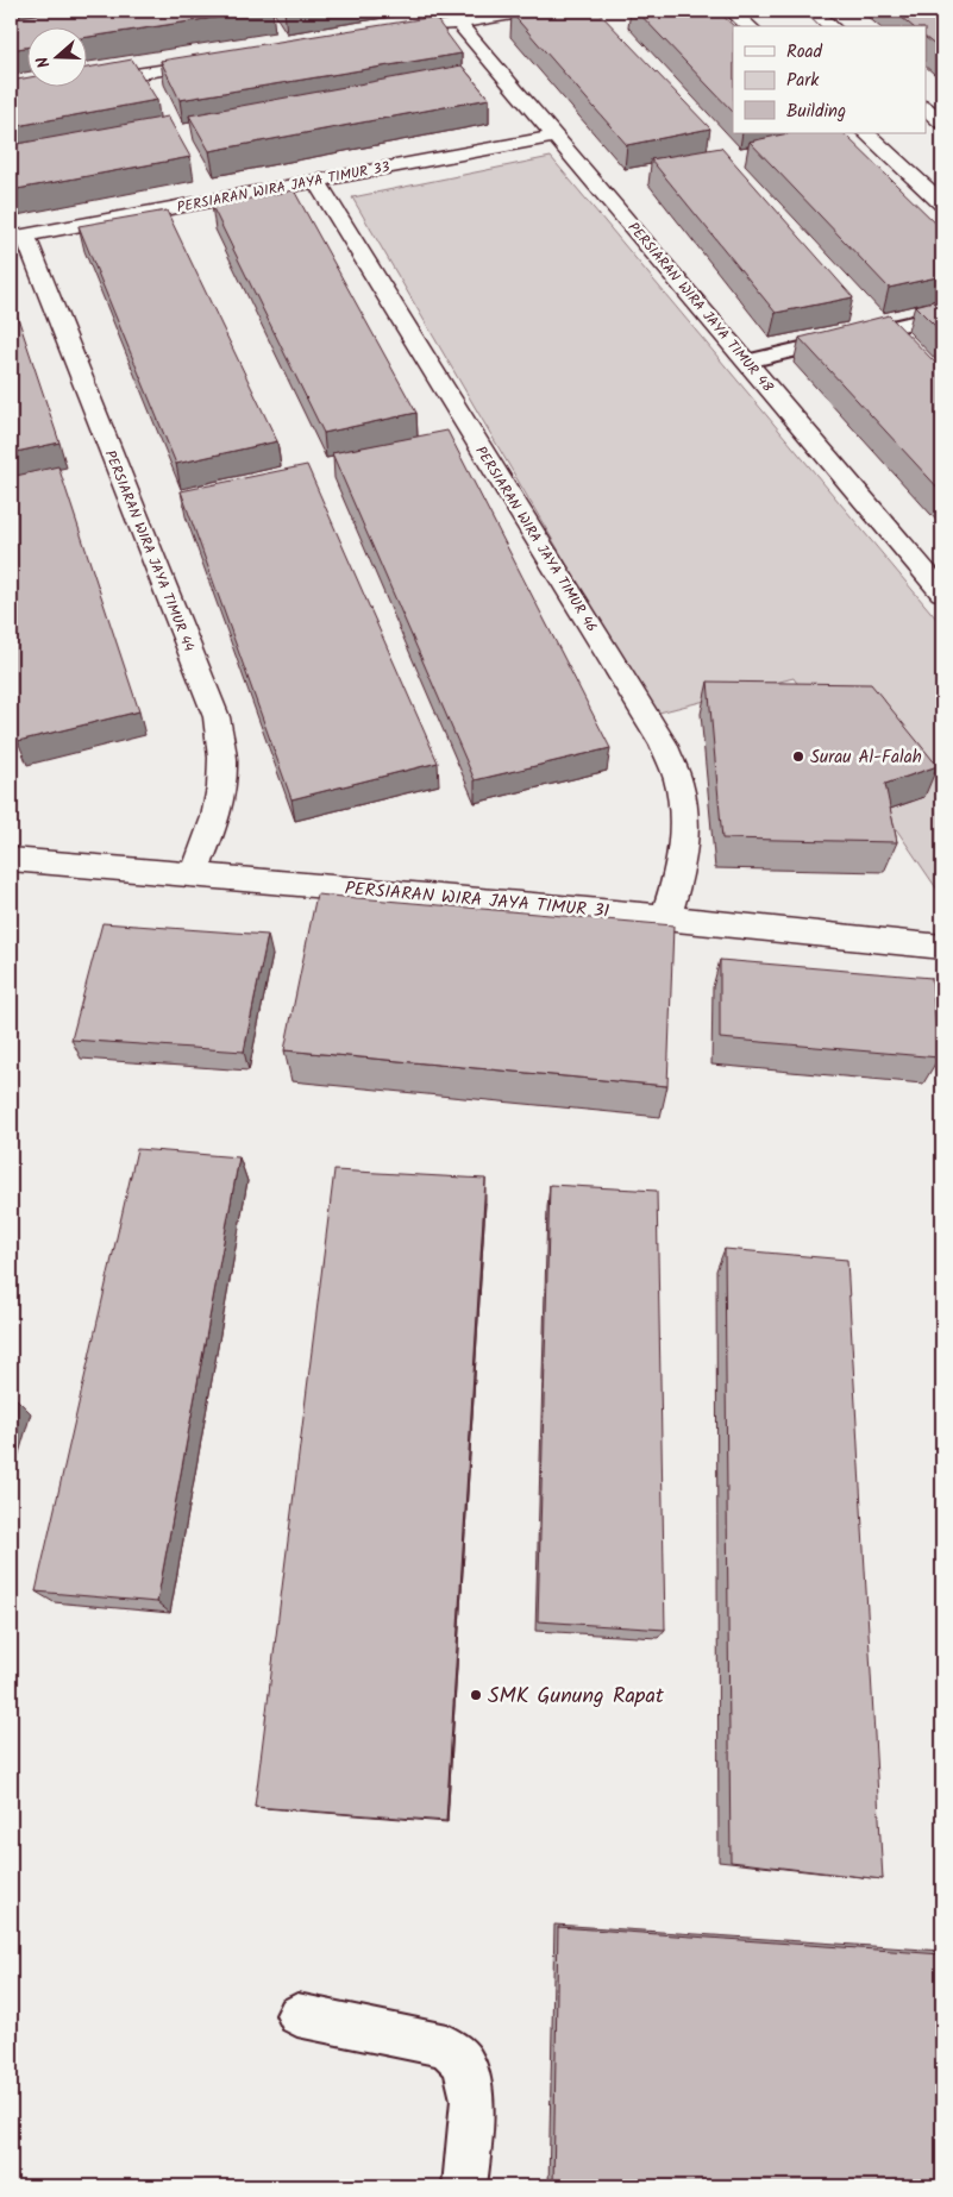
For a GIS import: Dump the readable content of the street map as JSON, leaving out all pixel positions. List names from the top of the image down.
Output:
{
  "streets": {
    "street": [
      "PERSIARAN WIRA JAYA TIMUR 33",
      "PERSIARAN WIRA JAYA TIMUR 48",
      "PERSIARAN WIRA JAYA TIMUR 46",
      "PERSIARAN WIRA JAYA TIMUR 44",
      "PERSIARAN WIRA JAYA TIMUR 31"
    ]
  },
  "crossings": [
    ["PERSIARAN WIRA JAYA TIMUR 33", "PERSIARAN WIRA JAYA TIMUR 48"],
    ["PERSIARAN WIRA JAYA TIMUR 33", "PERSIARAN WIRA JAYA TIMUR 46"],
    ["PERSIARAN WIRA JAYA TIMUR 33", "PERSIARAN WIRA JAYA TIMUR 44"],
    ["PERSIARAN WIRA JAYA TIMUR 46", "PERSIARAN WIRA JAYA TIMUR 31"],
    ["PERSIARAN WIRA JAYA TIMUR 44", "PERSIARAN WIRA JAYA TIMUR 31"]
  ],
  "places": ["Surau Al-Falah", "SMK Gunung Rapat"],
  "legend": ["Road", "Park", "Building"],
  "north": "left"
}
